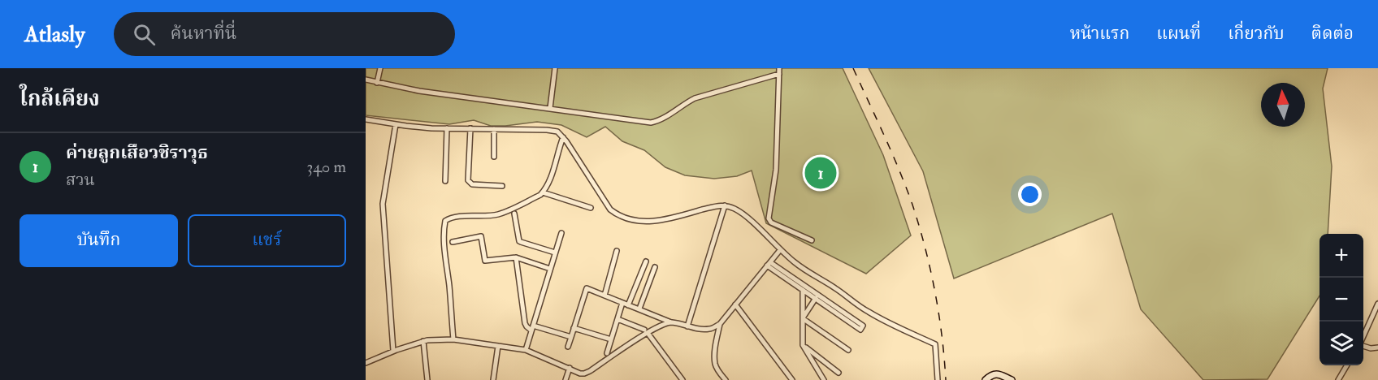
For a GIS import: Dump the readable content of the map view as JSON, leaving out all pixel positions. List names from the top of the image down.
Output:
{
  "north": "top",
  "page": {
    "header": "Atlasly",
    "search": "ค้นหาที่นี่",
    "nav": [
      "หน้าแรก",
      "แผนที่",
      "เกี่ยวกับ",
      "ติดต่อ"
    ],
    "heading": "ใกล้เคียง",
    "list": [
      {
        "mark": "1",
        "name": "ค่ายลูกเสือวชิราวุธ",
        "note": "สวน",
        "value": "340 m"
      }
    ],
    "pins": "1",
    "buttons": ["บันทึก", "แชร์"],
    "map_buttons": ["+", "−"]
  }
}
